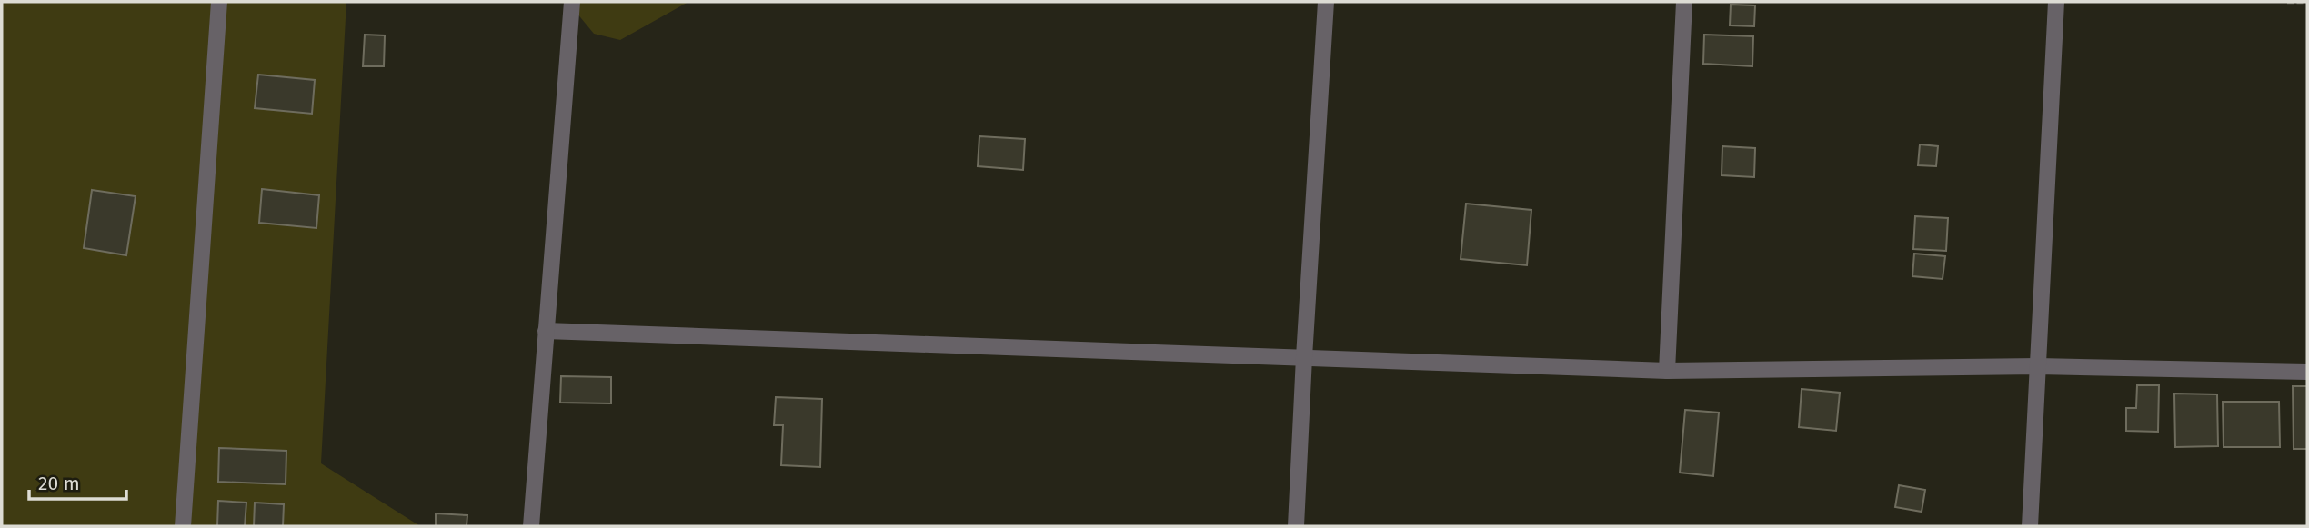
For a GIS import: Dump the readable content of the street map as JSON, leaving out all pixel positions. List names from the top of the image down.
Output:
{
  "scale_bar": "20 m"
}
